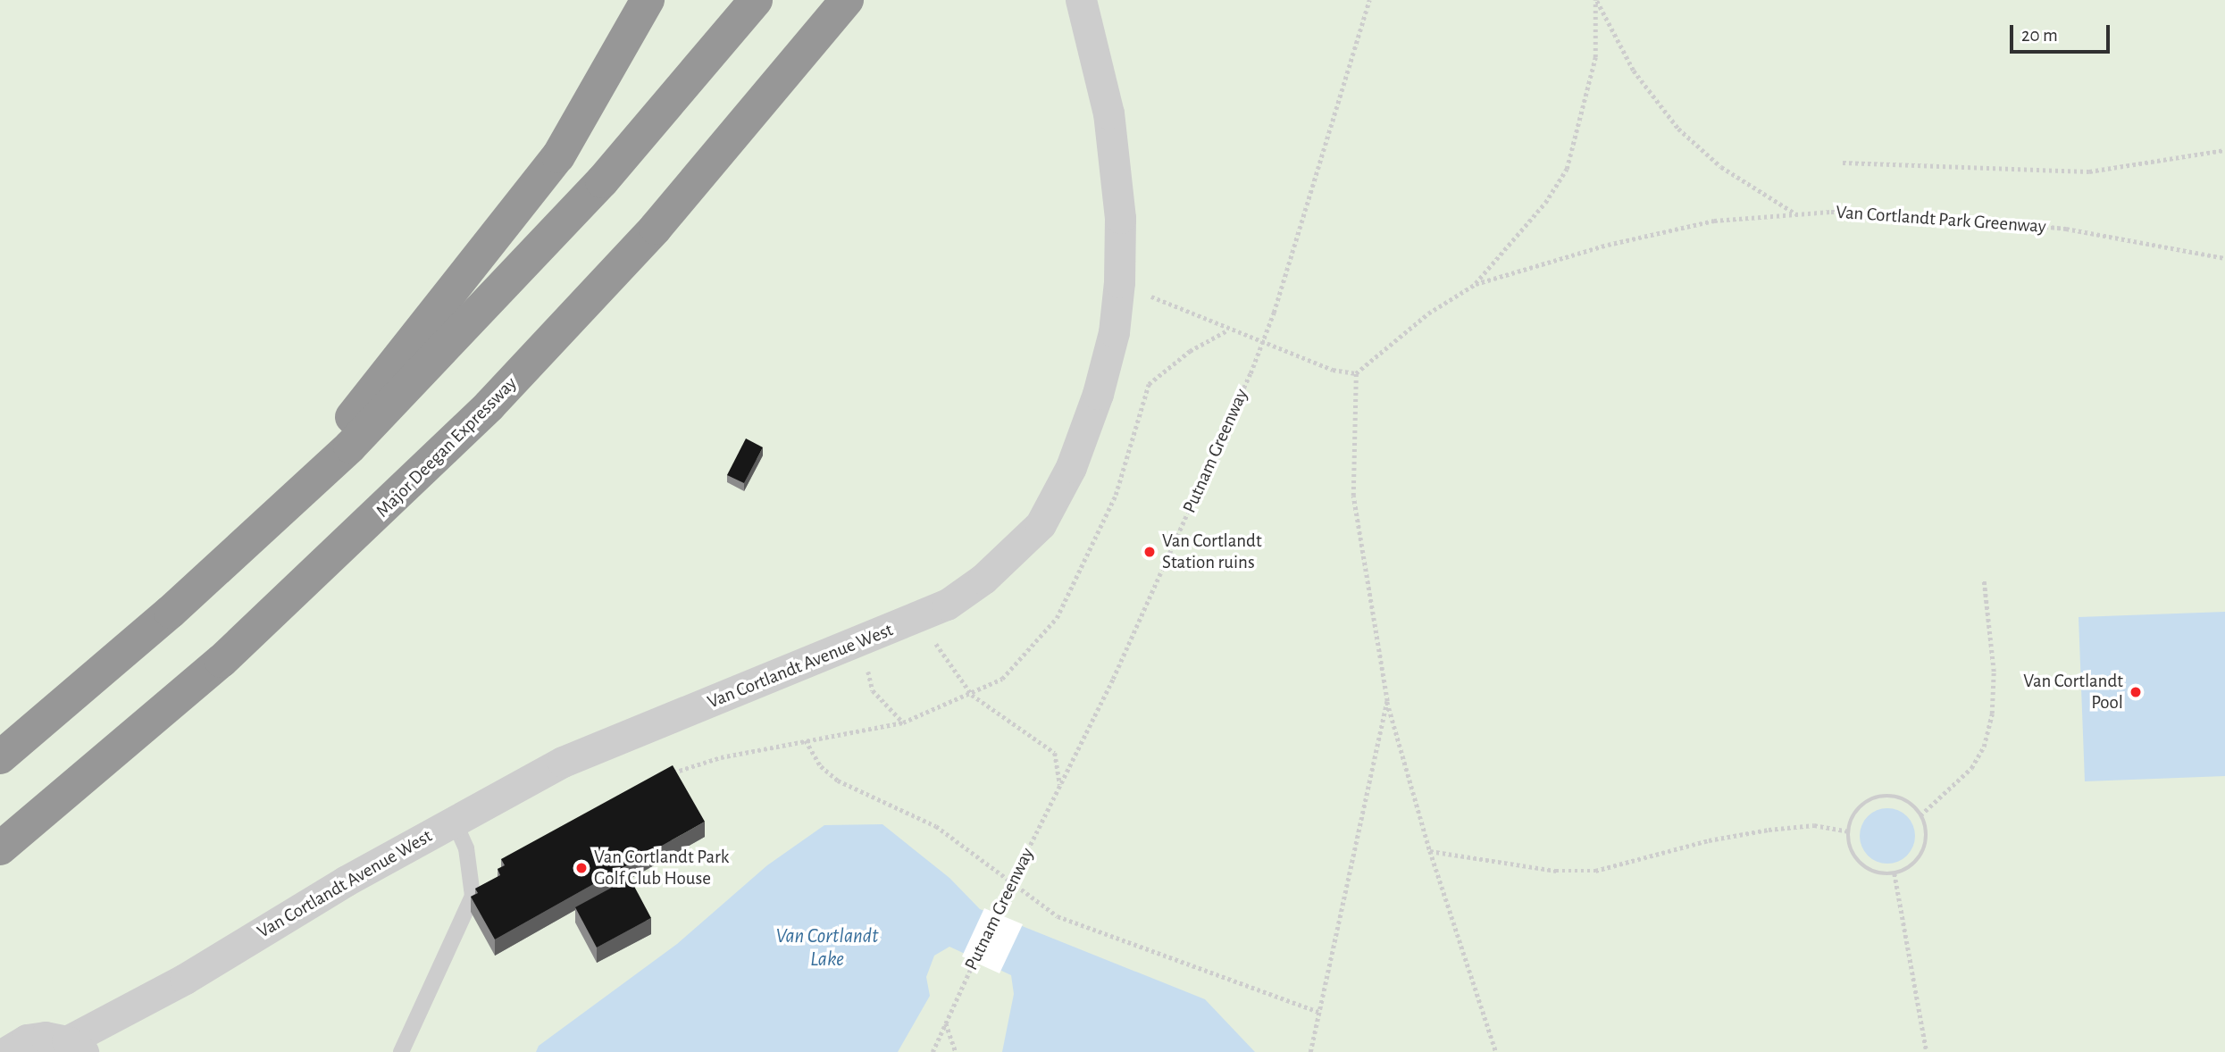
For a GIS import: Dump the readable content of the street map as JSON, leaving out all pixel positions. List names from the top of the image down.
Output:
{
  "streets": {
    "highway": ["Major Deegan Expressway"],
    "street": ["Van Cortlandt Avenue West"],
    "path": ["Van Cortlandt Park Greenway", "Putnam Greenway"]
  },
  "water": ["Van Cortlandt Lake"],
  "places": ["Van Cortlandt Station ruins", "Van Cortlandt Pool", "Van Cortlandt Park Golf Club House"],
  "scale_bar": "20 m"
}
